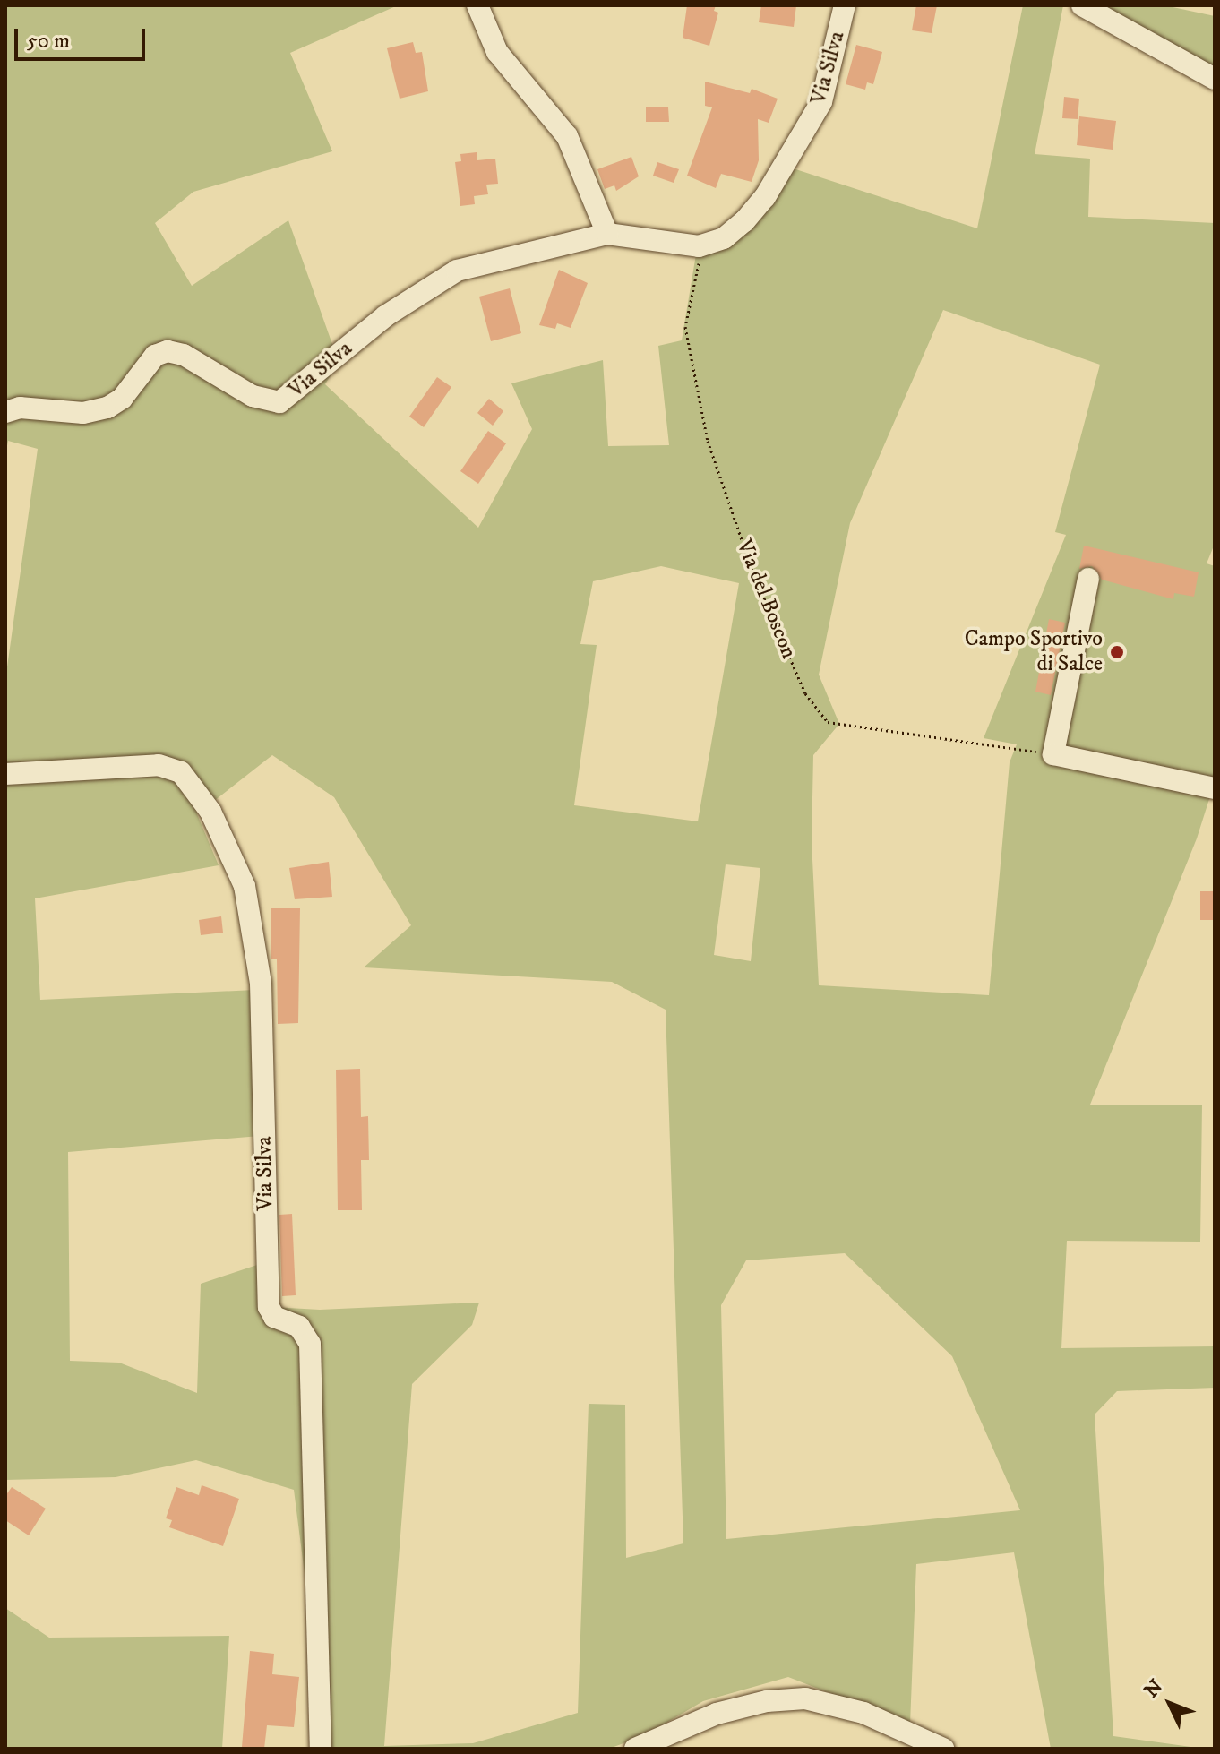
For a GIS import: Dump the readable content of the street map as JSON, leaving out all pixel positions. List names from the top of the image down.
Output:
{
  "streets": {
    "street": ["Via Silva"],
    "path": ["Via del Boscon"]
  },
  "crossings": [
    ["Via Silva", "Via del Boscon"]
  ],
  "places": ["Campo Sportivo di Salce"],
  "scale_bar": "50 m",
  "north": "top left"
}
